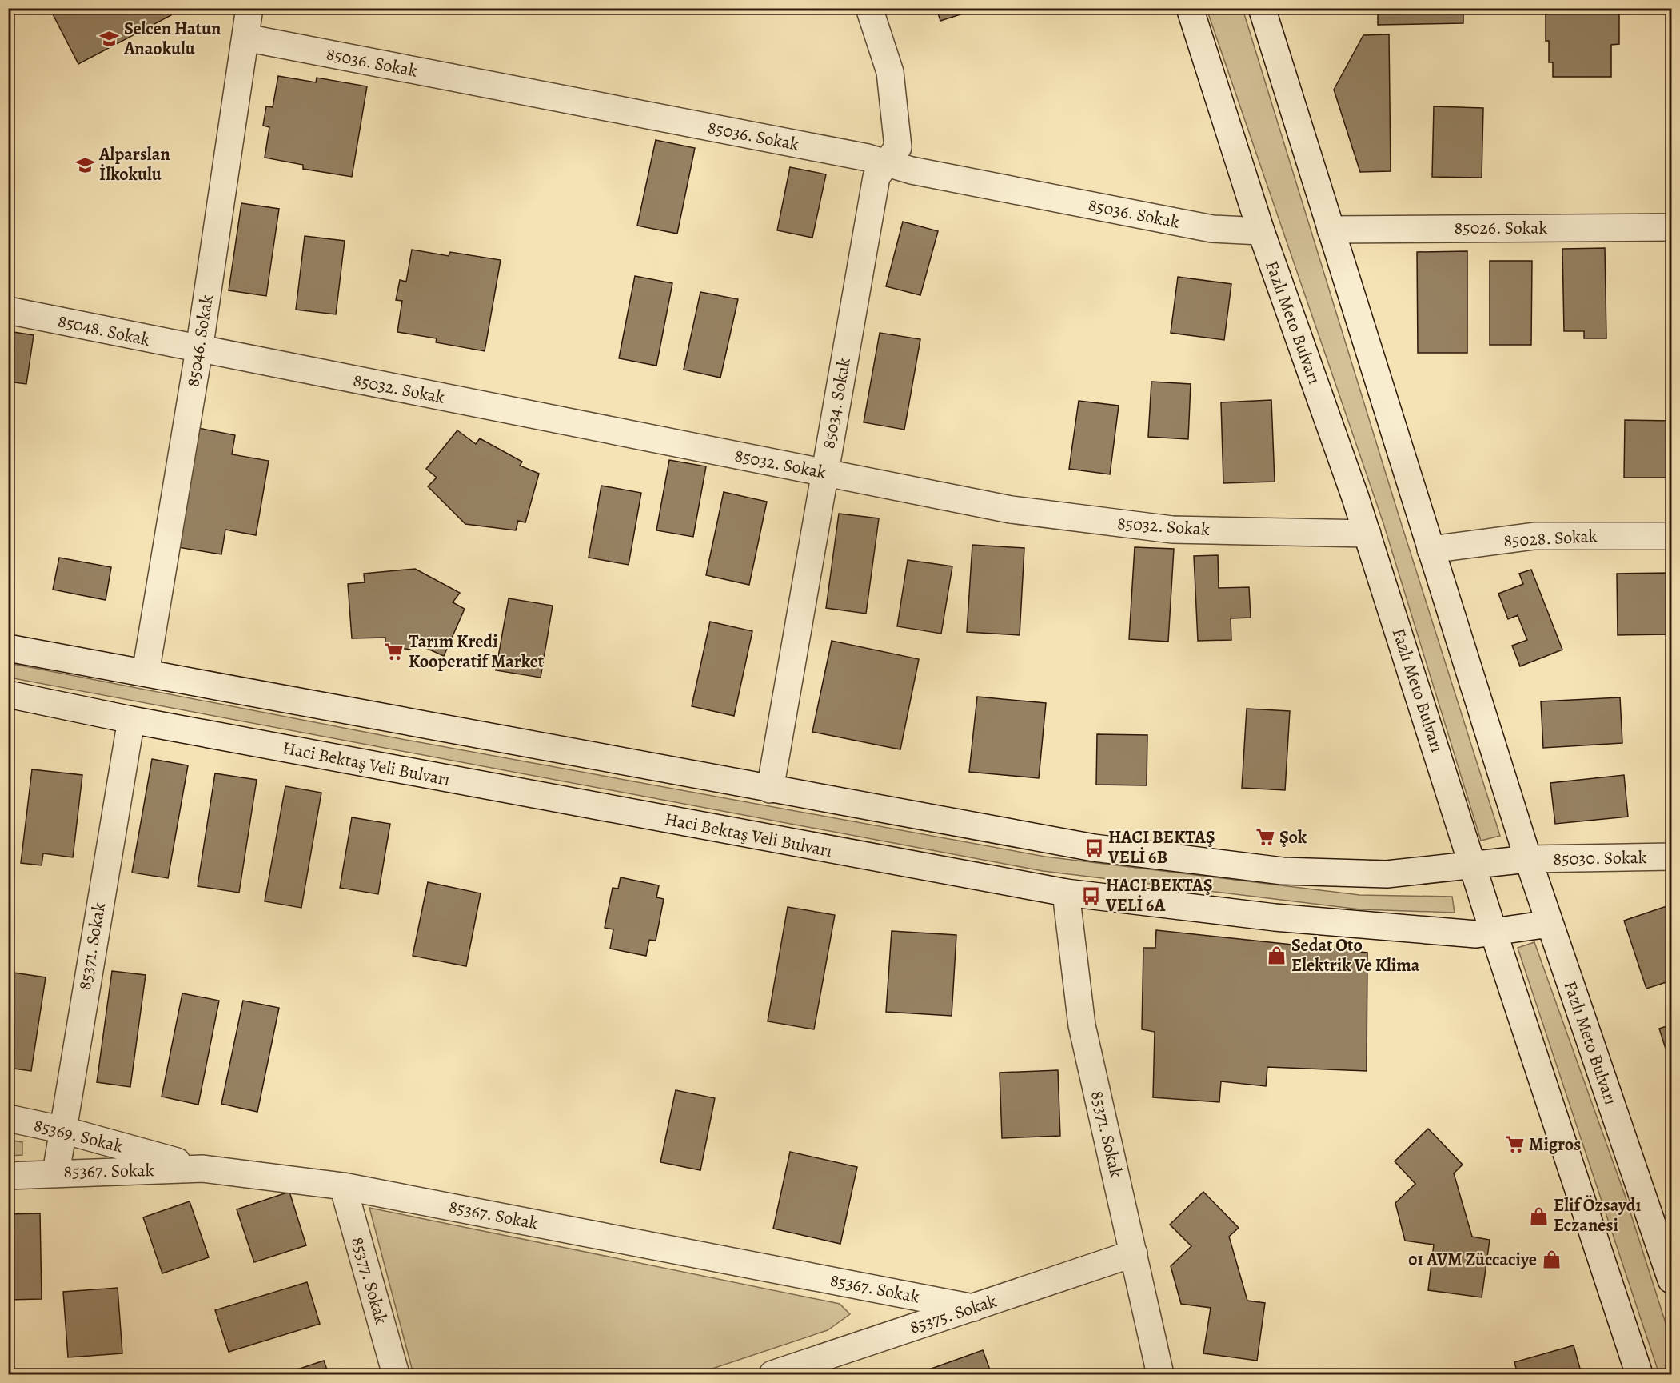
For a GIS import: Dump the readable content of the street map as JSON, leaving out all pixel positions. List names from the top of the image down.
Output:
{
  "streets": {
    "street": [
      "85036. Sokak",
      "85026. Sokak",
      "Fazlı Meto Bulvarı",
      "85048. Sokak",
      "85046. Sokak",
      "85032. Sokak",
      "85034. Sokak",
      "85028. Sokak",
      "Haci Bektaş Veli Bulvarı",
      "85030. Sokak",
      "85371. Sokak",
      "85369. Sokak",
      "85367. Sokak",
      "85377. Sokak",
      "85375. Sokak"
    ]
  },
  "crossings": [
    ["85036. Sokak", "Fazlı Meto Bulvarı"],
    ["85036. Sokak", "85046. Sokak"],
    ["85036. Sokak", "85034. Sokak"],
    ["85026. Sokak", "Fazlı Meto Bulvarı"],
    ["Fazlı Meto Bulvarı", "85032. Sokak"],
    ["Fazlı Meto Bulvarı", "85028. Sokak"],
    ["Fazlı Meto Bulvarı", "Haci Bektaş Veli Bulvarı"],
    ["Fazlı Meto Bulvarı", "85030. Sokak"],
    ["85048. Sokak", "85046. Sokak"],
    ["85048. Sokak", "85032. Sokak"],
    ["85046. Sokak", "85032. Sokak"],
    ["85032. Sokak", "85034. Sokak"],
    ["Haci Bektaş Veli Bulvarı", "85371. Sokak"],
    ["85371. Sokak", "85369. Sokak"],
    ["85371. Sokak", "85367. Sokak"],
    ["85371. Sokak", "85375. Sokak"],
    ["85369. Sokak", "85367. Sokak"],
    ["85367. Sokak", "85377. Sokak"],
    ["85367. Sokak", "85375. Sokak"]
  ],
  "places": {
    "school or university": ["Selcen Hatun Anaokulu", "Alparslan İlkokulu"],
    "supermarket": ["Tarım Kredi Kooperatif Market", "Şok", "Migros"],
    "bus stop": ["HACI BEKTAŞ VELİ 6B", "HACI BEKTAŞ VELİ 6A"],
    "shop": ["Sedat Oto Elektrik Ve Klima", "Elif Özsaydı Eczanesi", "01 AVM Züccaciye"]
  }
}
